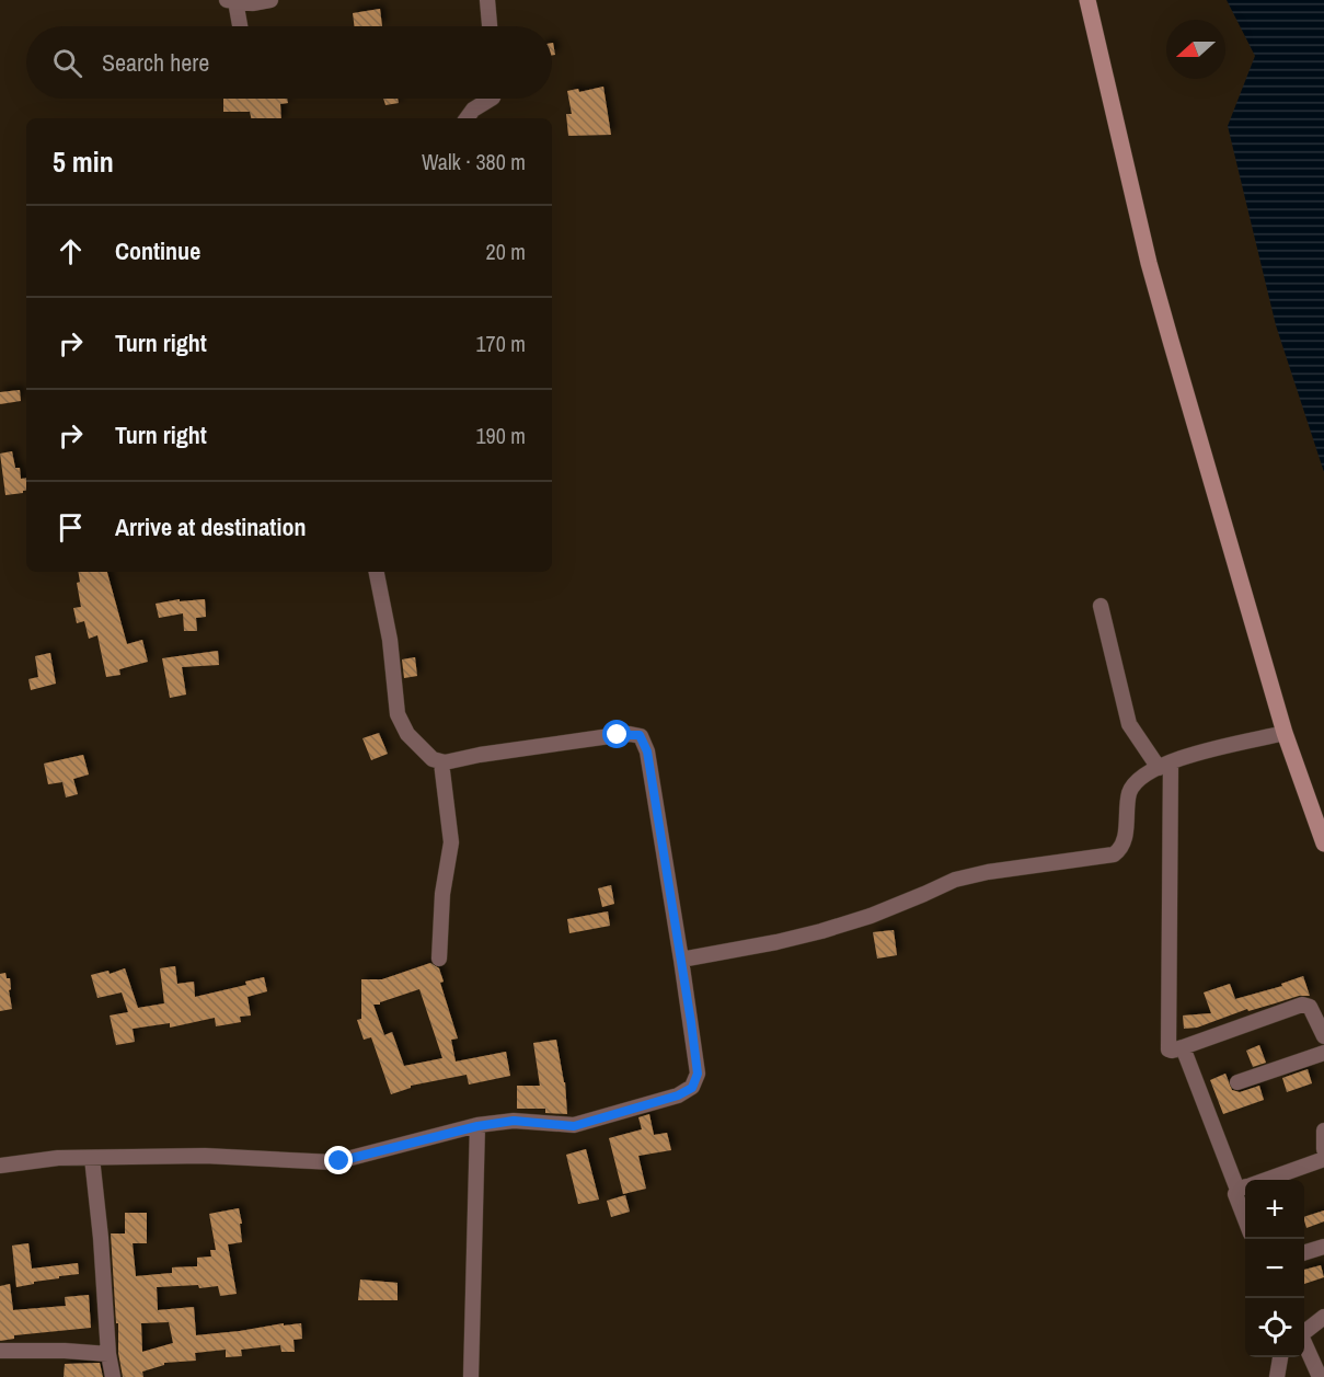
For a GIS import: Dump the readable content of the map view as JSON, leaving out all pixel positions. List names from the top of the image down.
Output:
{
  "north": "left",
  "page": {
    "search": "Search here",
    "heading": ["5 min", "Walk · 380 m"],
    "list": [
      ["Continue", "20 m"],
      ["Turn right", "170 m"],
      ["Turn right", "190 m"],
      "Arrive at destination"
    ],
    "map_buttons": ["+", "−"]
  }
}
